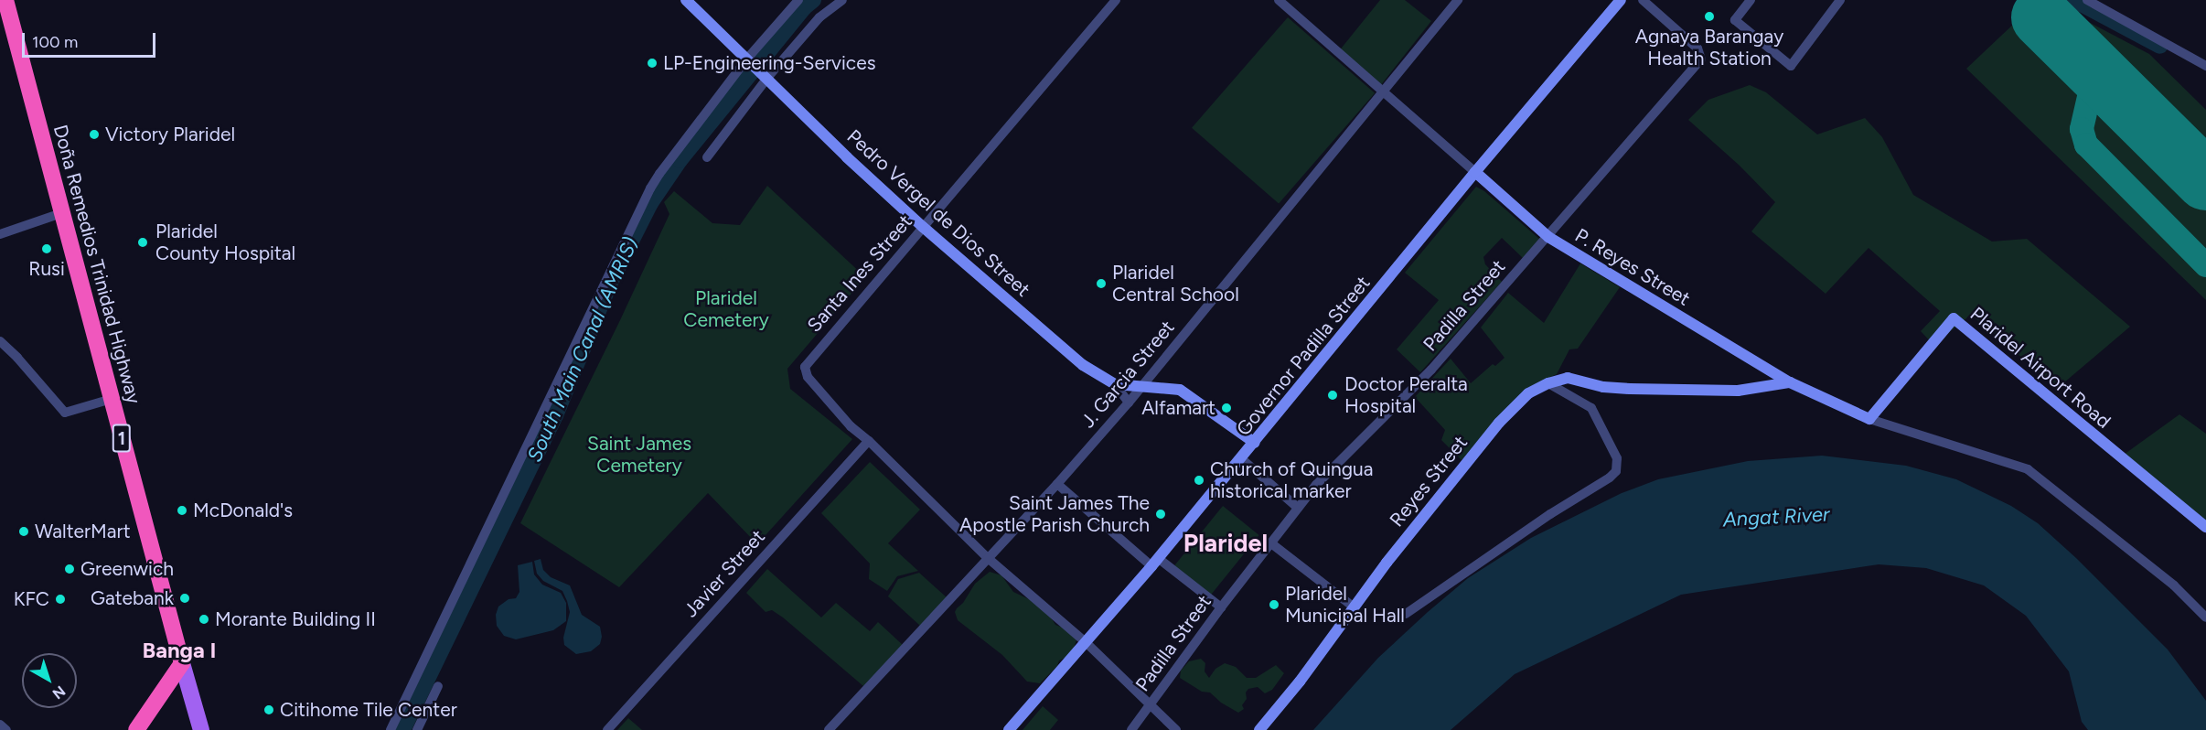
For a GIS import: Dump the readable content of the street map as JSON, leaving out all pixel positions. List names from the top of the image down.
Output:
{
  "streets": {
    "highway": ["Doña Remedios Trinidad Highway", "1"],
    "street": [
      "Pedro Vergel de Dios Street",
      "P. Reyes Street",
      "Santa Ines Street",
      "Padilla Street",
      "Governor Padilla Street",
      "Plaridel Airport Road",
      "J. Garcia Street",
      "Reyes Street",
      "Javier Street"
    ]
  },
  "crossings": [
    ["Pedro Vergel de Dios Street", "Santa Ines Street"],
    ["Pedro Vergel de Dios Street", "Governor Padilla Street"],
    ["Pedro Vergel de Dios Street", "J. Garcia Street"],
    ["P. Reyes Street", "Padilla Street"],
    ["P. Reyes Street", "Governor Padilla Street"],
    ["P. Reyes Street", "Plaridel Airport Road"],
    ["P. Reyes Street", "J. Garcia Street"],
    ["P. Reyes Street", "Reyes Street"],
    ["Santa Ines Street", "Padilla Street"],
    ["Santa Ines Street", "Governor Padilla Street"],
    ["Santa Ines Street", "J. Garcia Street"],
    ["Santa Ines Street", "Javier Street"]
  ],
  "districts": ["Plaridel", "Banga I"],
  "water": ["South Main Canal (AMRIS)", "Angat River"],
  "parks": ["Plaridel Cemetery", "Saint James Cemetery"],
  "places": [
    "Agnaya Barangay Health Station",
    "LP-Engineering-Services",
    "Victory Plaridel",
    "Plaridel County Hospital",
    "Rusi",
    "Plaridel Central School",
    "Doctor Peralta Hospital",
    "Alfamart",
    "Church of Quingua historical marker",
    "McDonald's",
    "Saint James The Apostle Parish Church",
    "WalterMart",
    "Greenwich",
    "Gatebank",
    "KFC",
    "Plaridel Municipal Hall",
    "Morante Building II",
    "Citihome Tile Center"
  ],
  "scale_bar": "100 m",
  "north": "bottom right"
}
